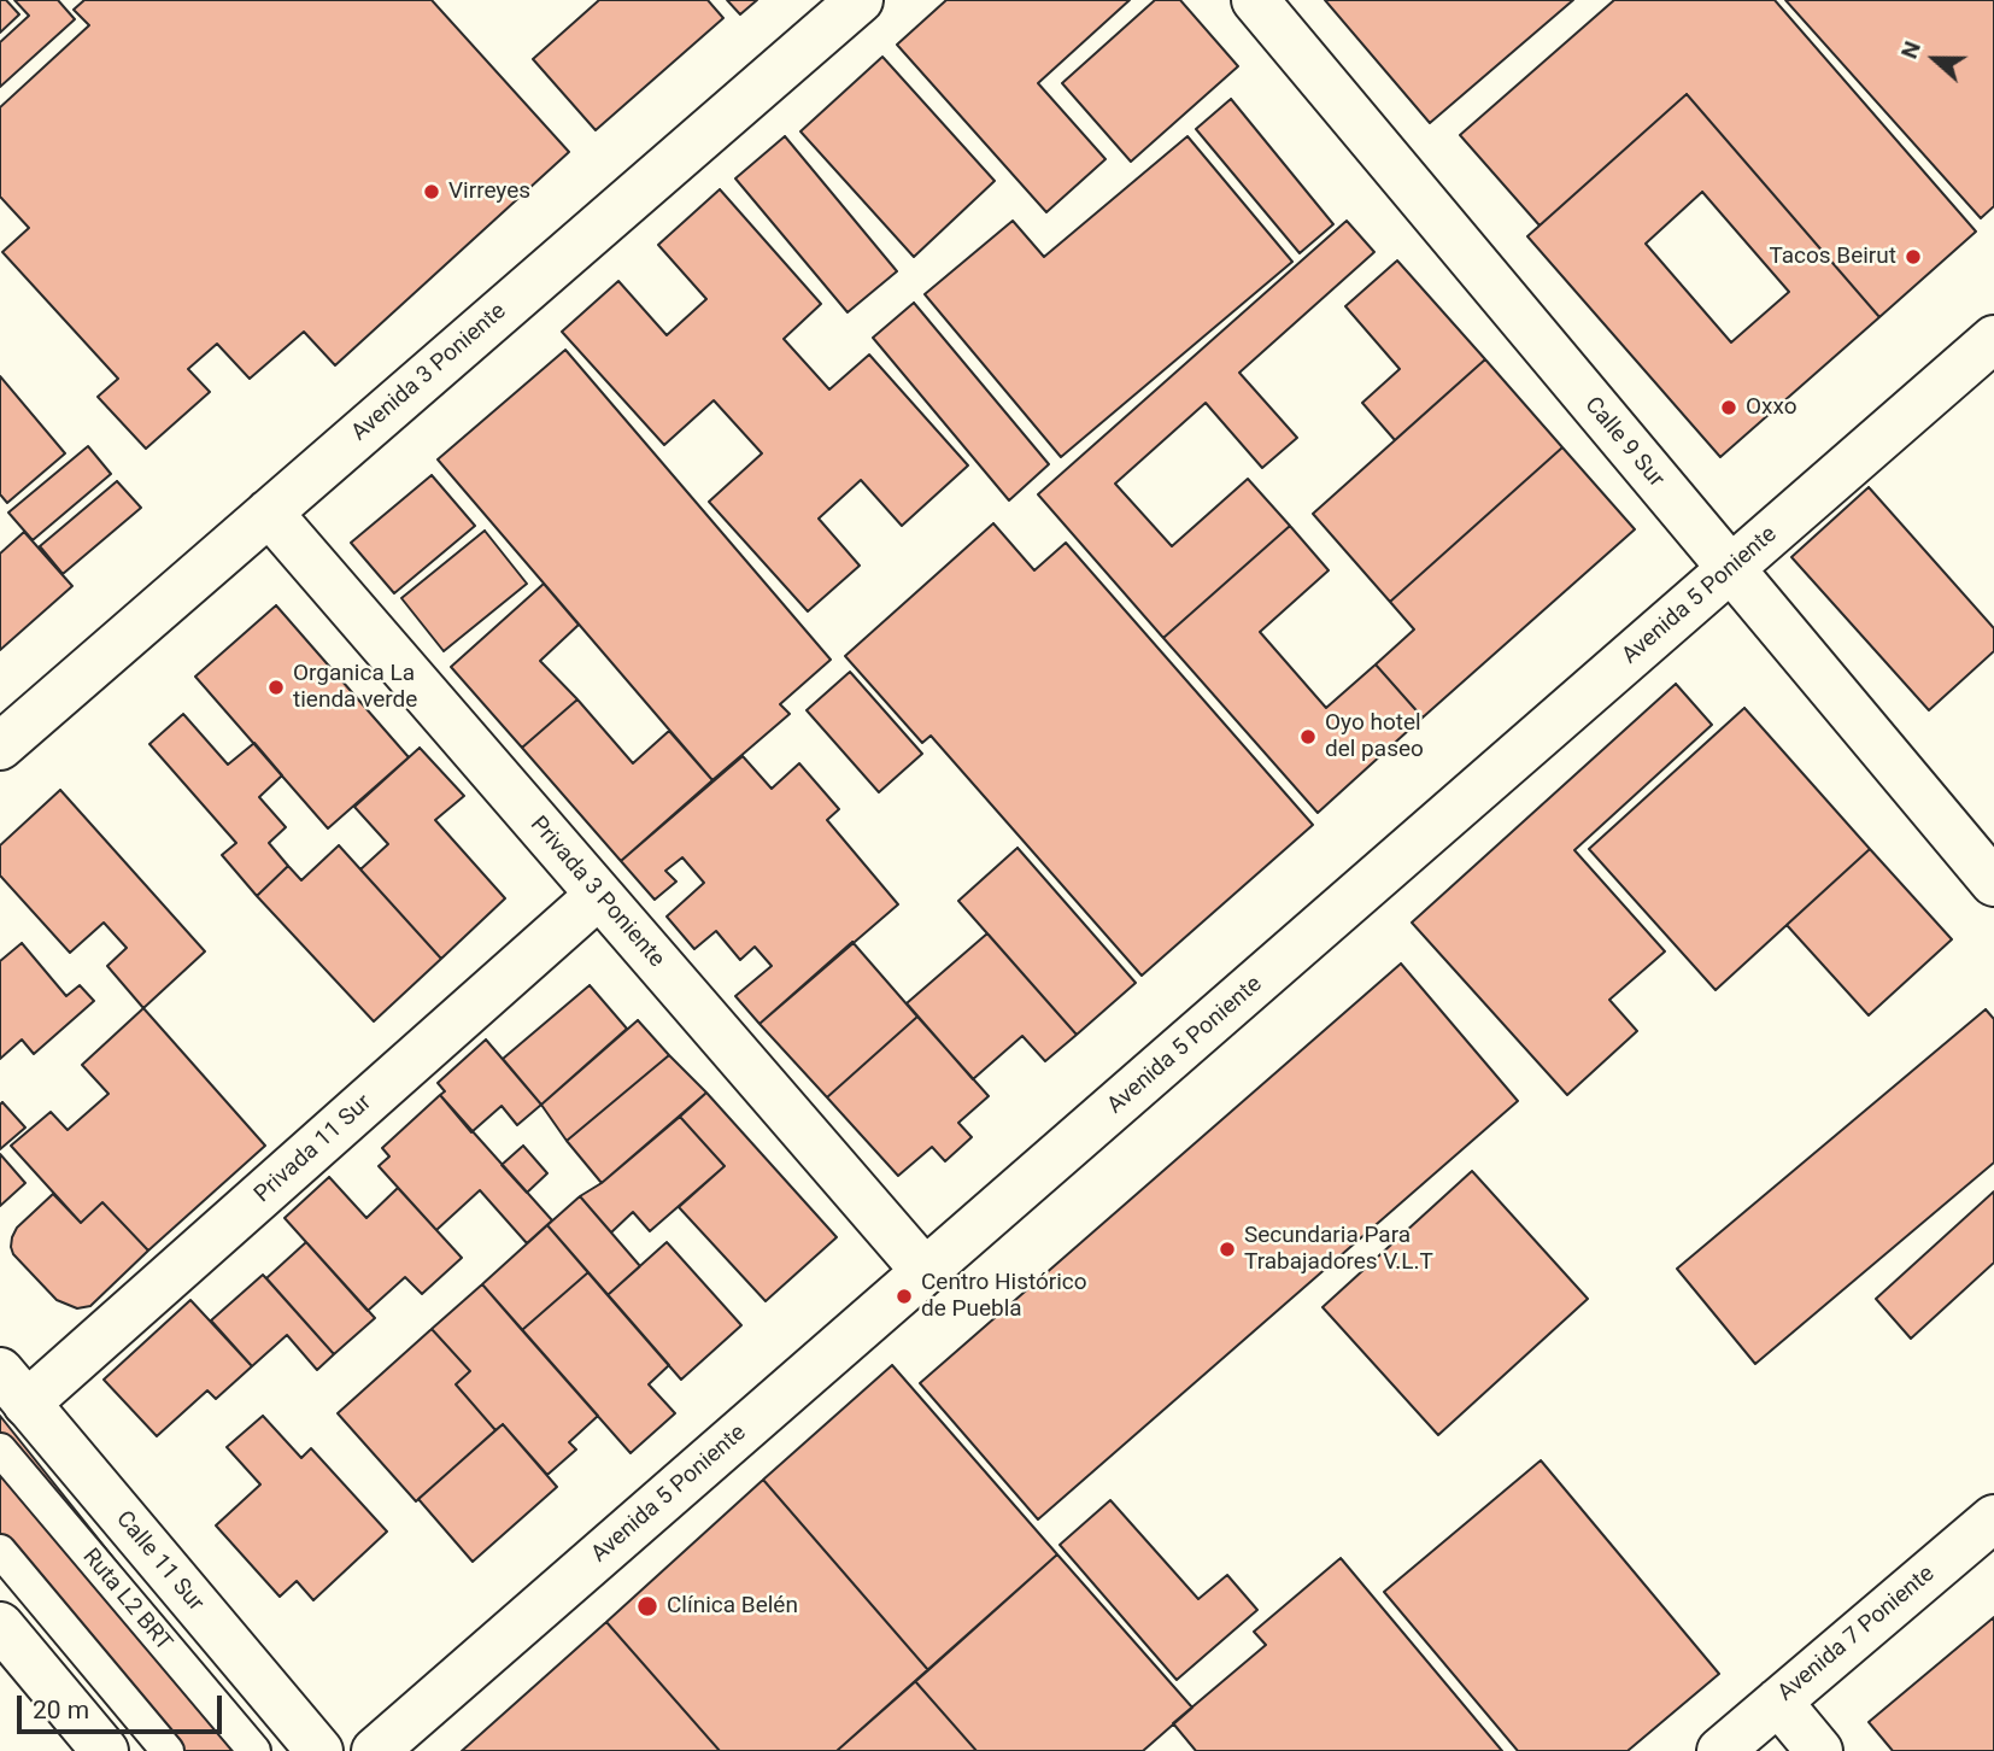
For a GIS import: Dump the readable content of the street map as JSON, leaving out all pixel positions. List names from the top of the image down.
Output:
{
  "streets": {
    "street": [
      "Avenida 3 Poniente",
      "Calle 9 Sur",
      "Avenida 5 Poniente",
      "Privada 3 Poniente",
      "Privada 11 Sur",
      "Calle 11 Sur",
      "Avenida 7 Poniente"
    ],
    "lane": ["Ruta L2 BRT"]
  },
  "crossings": [
    ["Avenida 3 Poniente", "Privada 3 Poniente"],
    ["Calle 9 Sur", "Avenida 5 Poniente"],
    ["Avenida 5 Poniente", "Privada 3 Poniente"],
    ["Privada 3 Poniente", "Privada 11 Sur"],
    ["Privada 11 Sur", "Calle 11 Sur"]
  ],
  "places": [
    "Virreyes",
    "Tacos Beirut",
    "Oxxo",
    "Organica La tienda verde",
    "Oyo hotel del paseo",
    "Secundaria Para Trabajadores V.L.T",
    "Centro Histórico de Puebla",
    "Clínica Belén"
  ],
  "scale_bar": "20 m",
  "north": "left"
}
